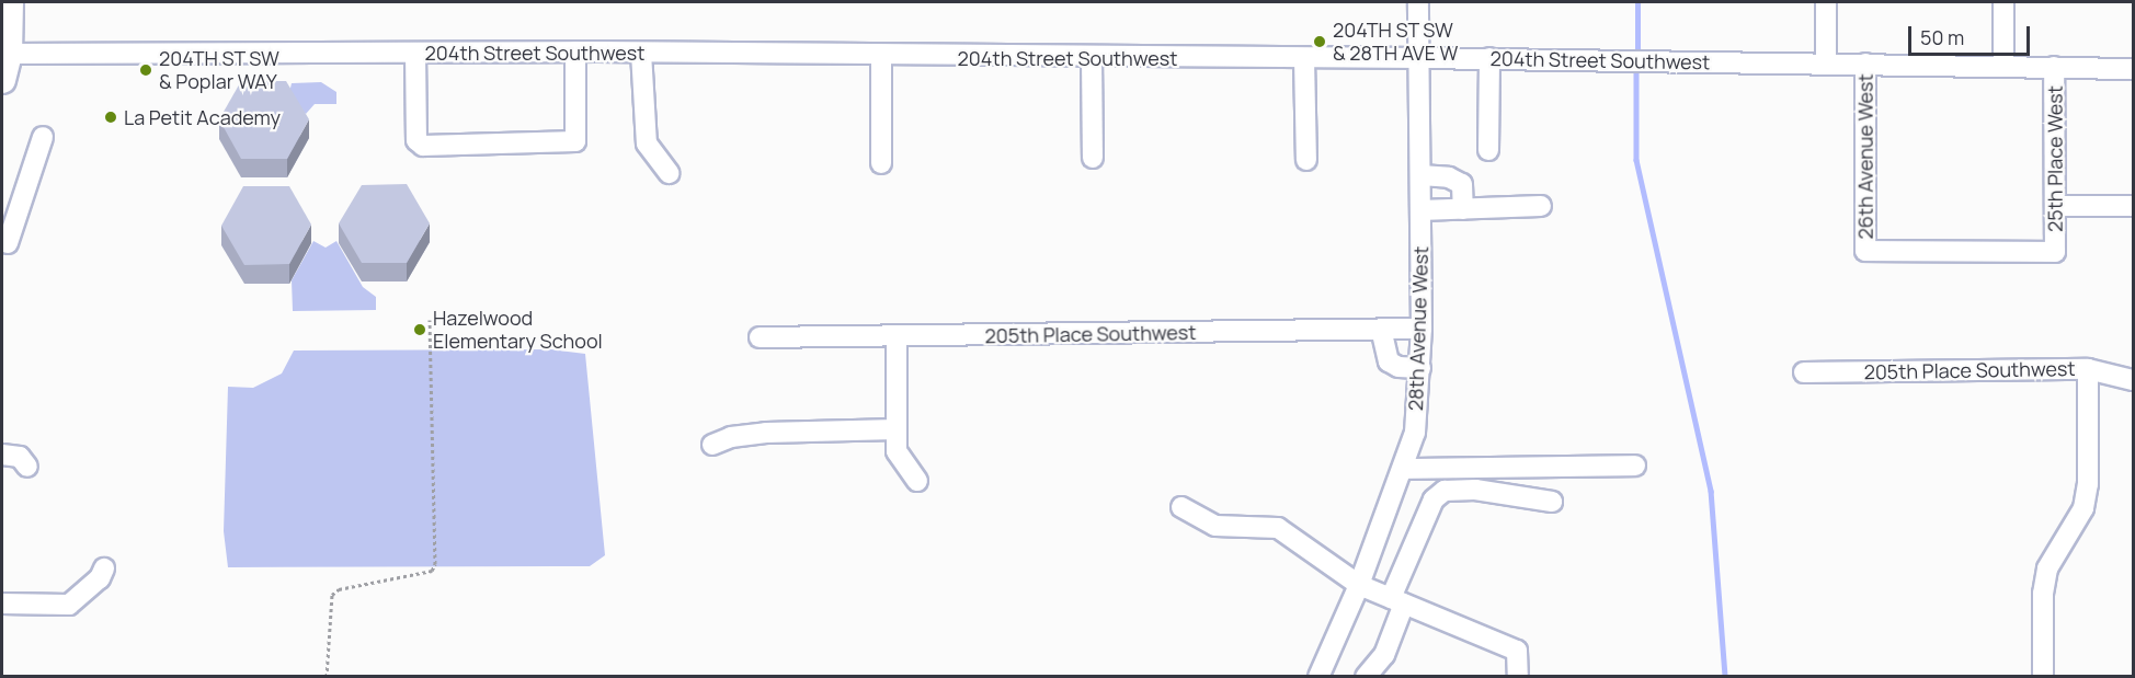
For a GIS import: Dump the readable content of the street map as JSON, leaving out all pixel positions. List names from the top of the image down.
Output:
{
  "streets": {
    "street": [
      "204th Street Southwest",
      "26th Avenue West",
      "25th Place West",
      "28th Avenue West",
      "205th Place Southwest"
    ]
  },
  "crossings": [
    ["204th Street Southwest", "26th Avenue West"],
    ["204th Street Southwest", "25th Place West"],
    ["204th Street Southwest", "28th Avenue West"],
    ["26th Avenue West", "25th Place West"],
    ["28th Avenue West", "205th Place Southwest"]
  ],
  "places": [
    "204TH ST SW & 28TH AVE W",
    "204TH ST SW & Poplar WAY",
    "La Petit Academy",
    "Hazelwood Elementary School"
  ],
  "scale_bar": "50 m"
}
